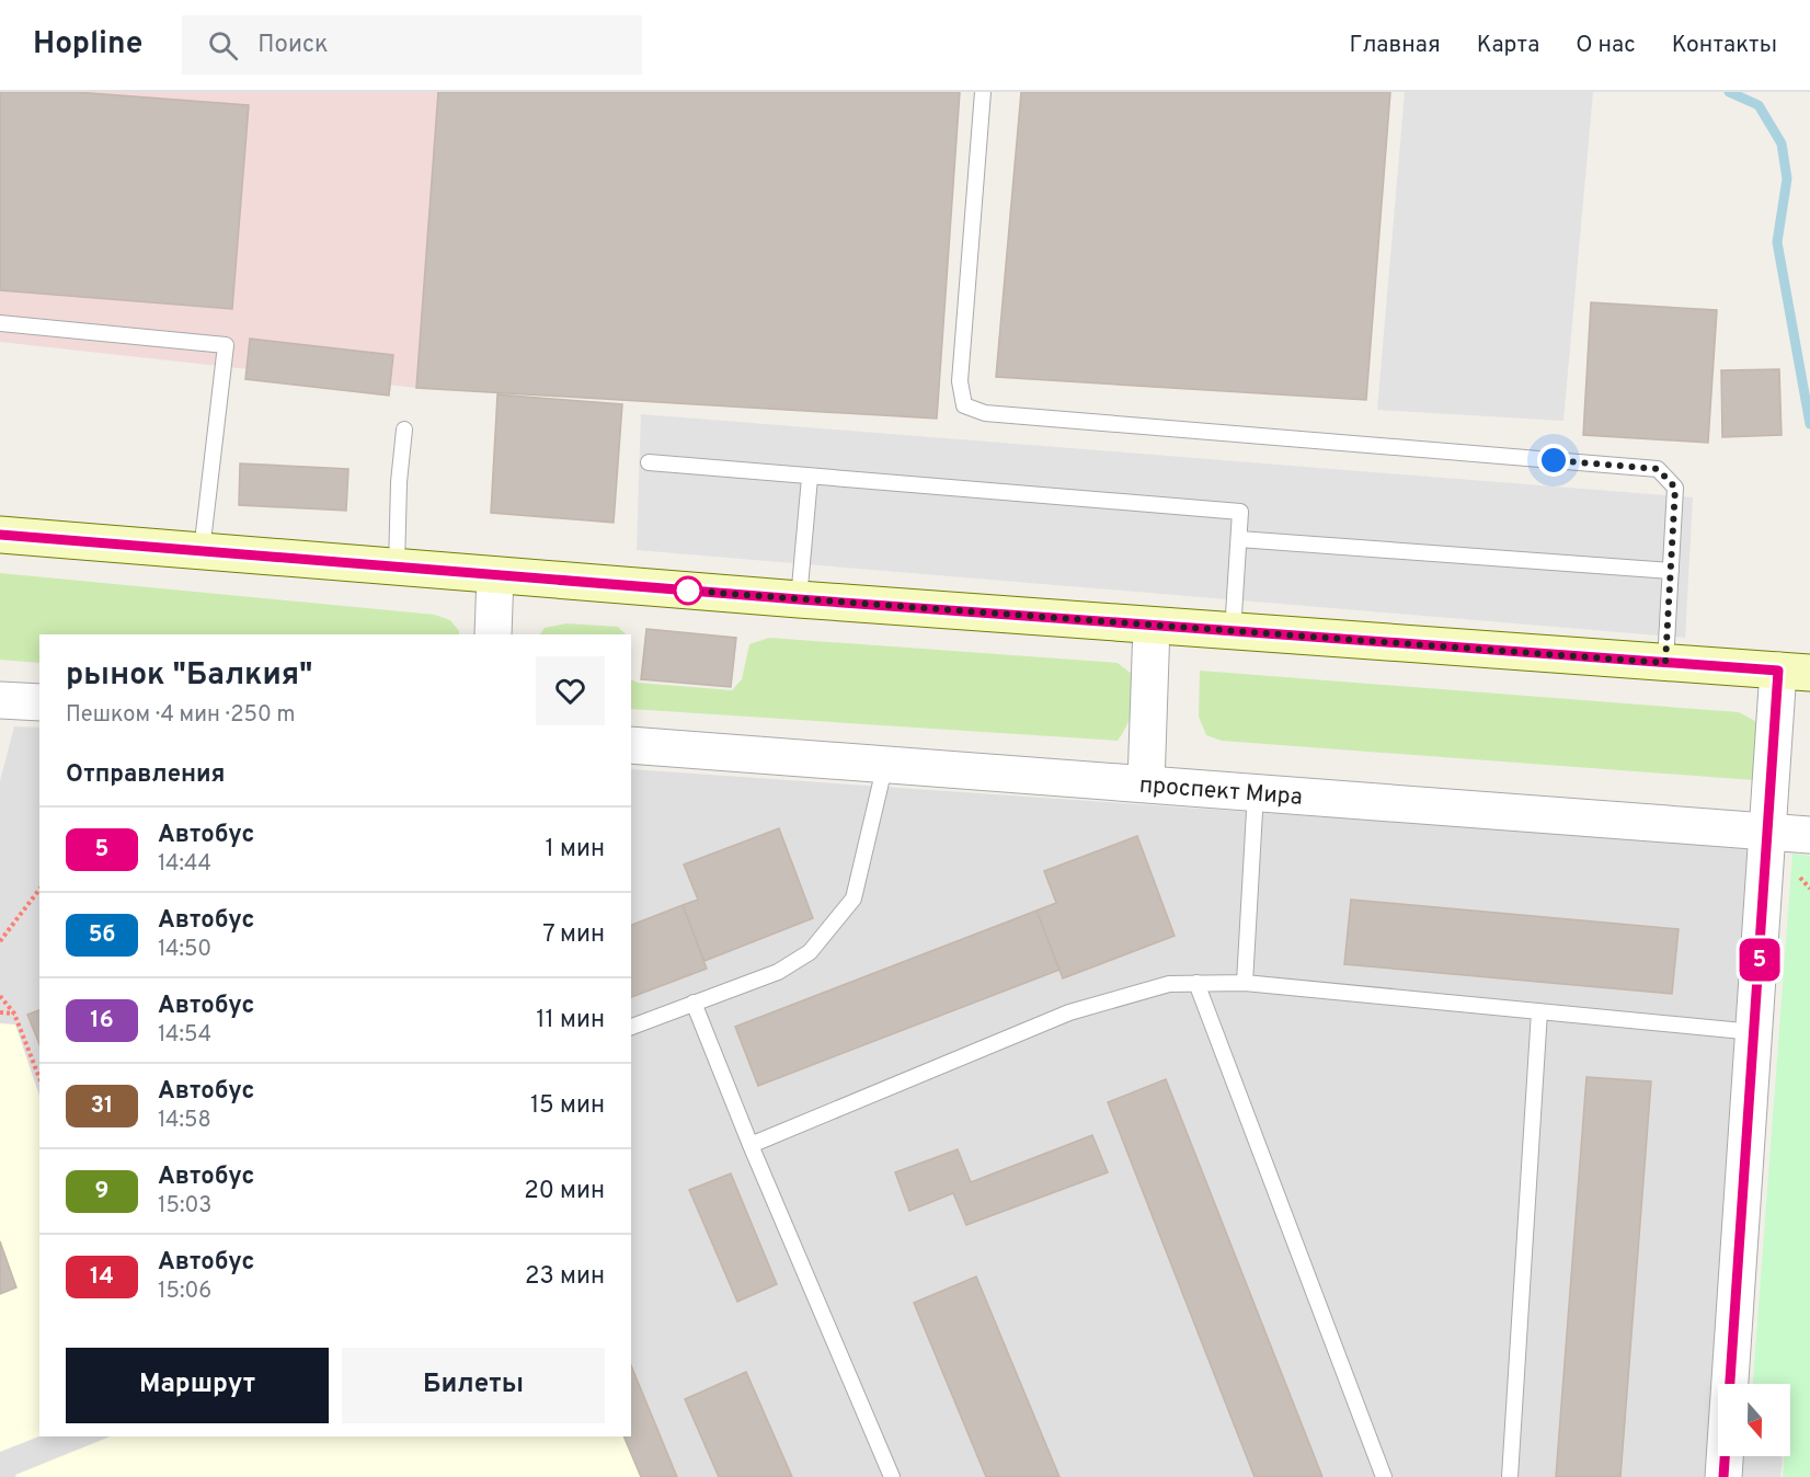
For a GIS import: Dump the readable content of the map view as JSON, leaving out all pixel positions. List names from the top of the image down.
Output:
{
  "streets": {
    "street": ["проспект Мира"]
  },
  "lines": ["bus line 5"],
  "north": "bottom",
  "page": {
    "header": "Hopline",
    "search": "Поиск",
    "nav": [
      "Главная",
      "Карта",
      "О нас",
      "Контакты"
    ],
    "on_map": "5",
    "heading": [
      ["рынок \"Балкия\"", "Пешком · 4 мин · 250 m"],
      "Отправления"
    ],
    "list": [
      {
        "mark": "5",
        "name": "Автобус",
        "note": "14:44",
        "value": "1 мин"
      },
      {
        "mark": "5б",
        "name": "Автобус",
        "note": "14:50",
        "value": "7 мин"
      },
      {
        "mark": "16",
        "name": "Автобус",
        "note": "14:54",
        "value": "11 мин"
      },
      {
        "mark": "31",
        "name": "Автобус",
        "note": "14:58",
        "value": "15 мин"
      },
      {
        "mark": "9",
        "name": "Автобус",
        "note": "15:03",
        "value": "20 мин"
      },
      {
        "mark": "14",
        "name": "Автобус",
        "note": "15:06",
        "value": "23 мин"
      }
    ],
    "buttons": ["Маршрут", "Билеты"]
  }
}
